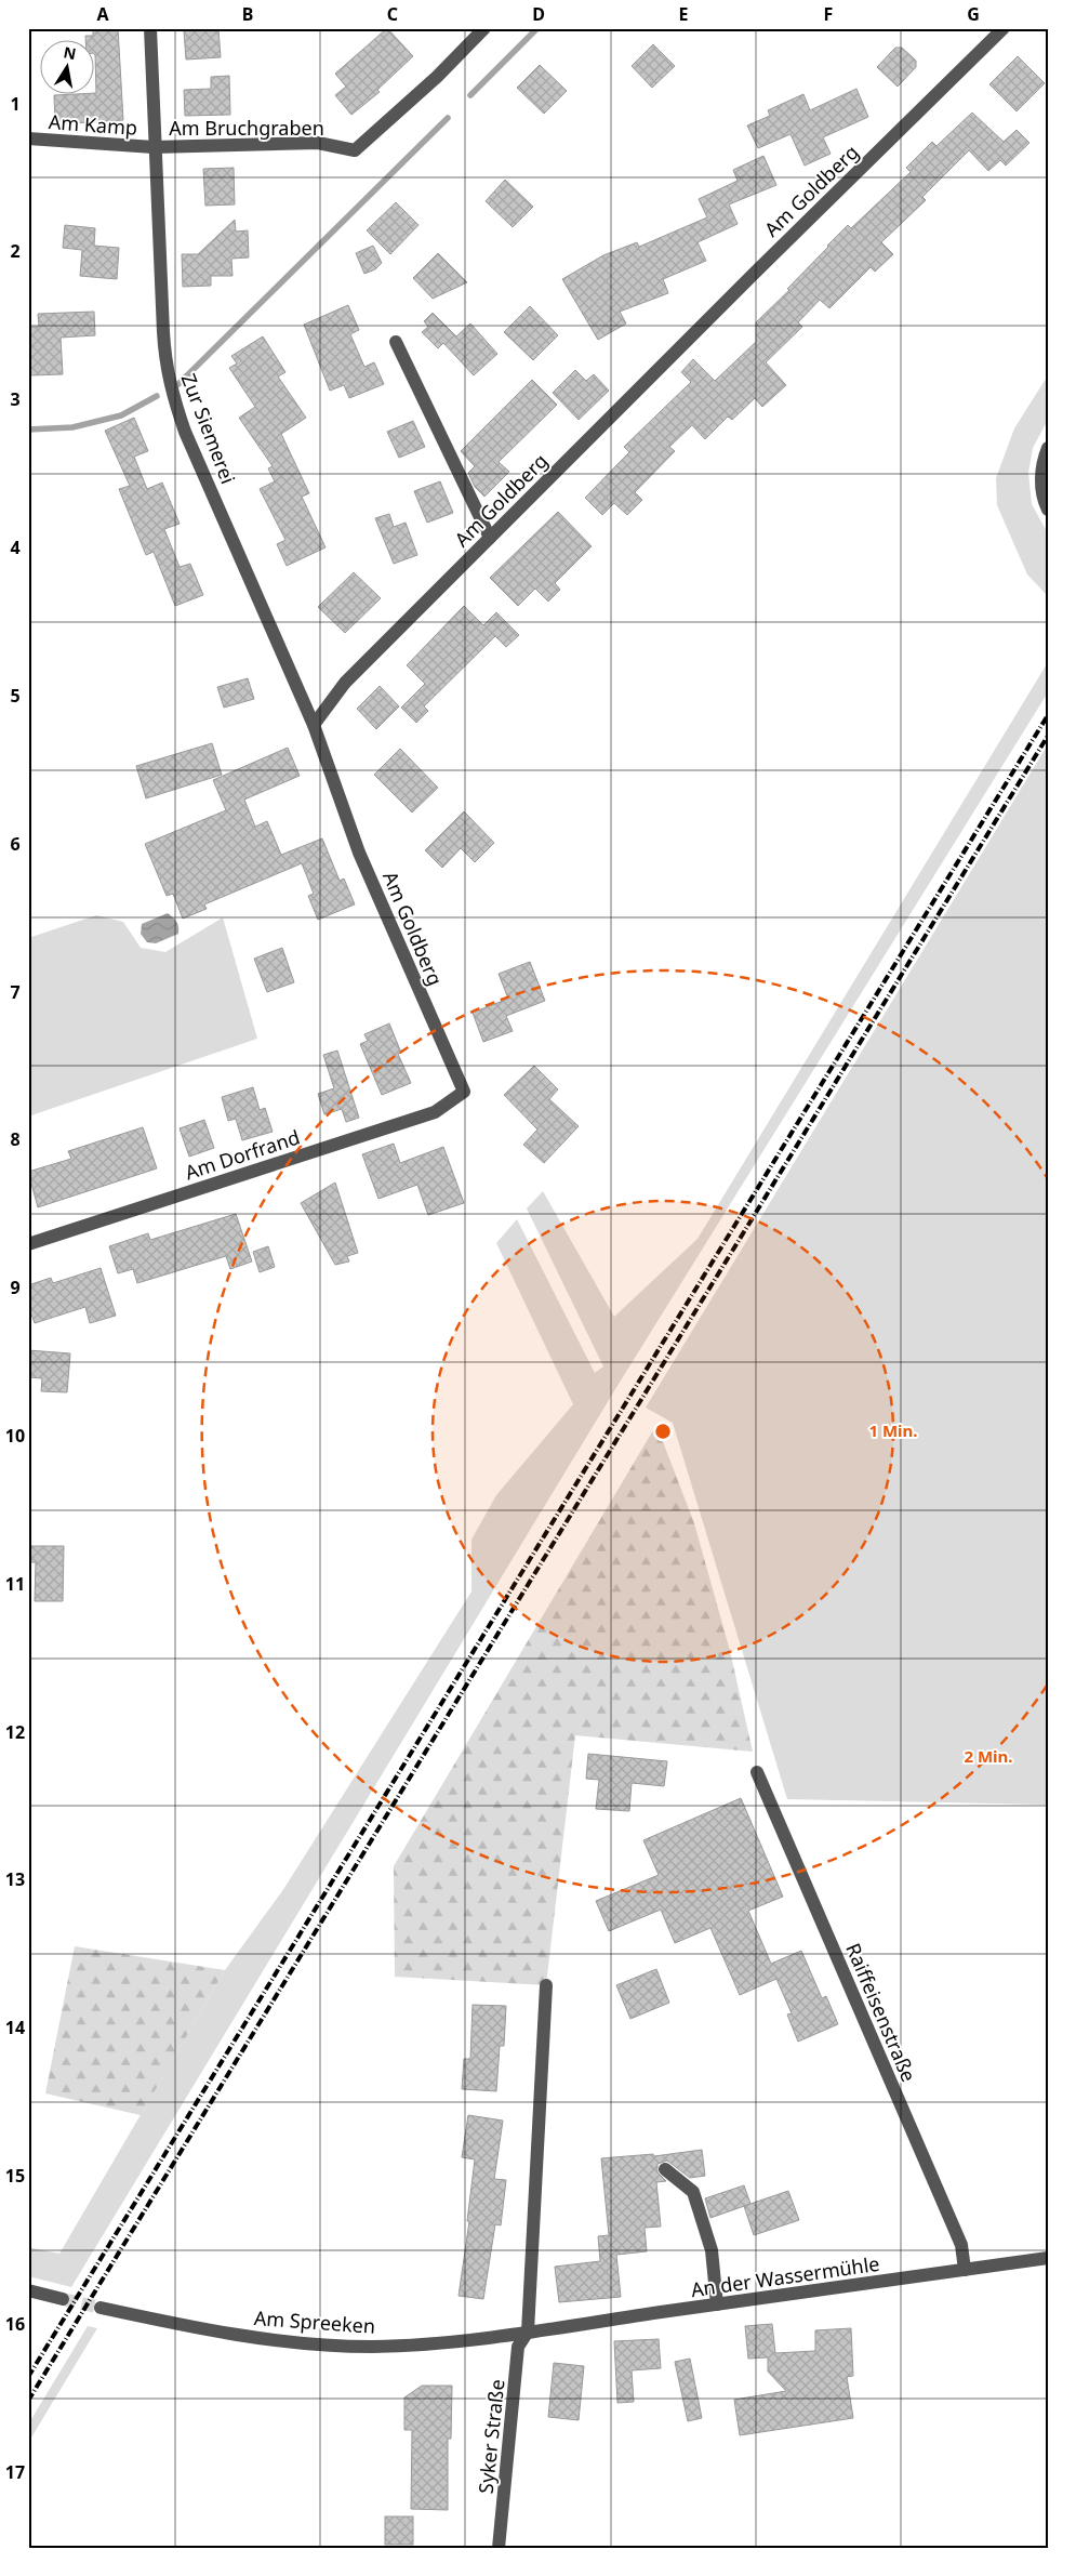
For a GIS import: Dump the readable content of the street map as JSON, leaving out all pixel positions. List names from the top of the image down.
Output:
{
  "streets": {
    "street": [
      "Am Kamp",
      "Am Bruchgraben",
      "Am Goldberg",
      "Zur Siemerei",
      "Am Dorfrand",
      "Raiffeisenstraße",
      "An der Wassermühle",
      "Am Spreeken",
      "Syker Straße"
    ]
  },
  "crossings": [
    ["Am Kamp", "Am Bruchgraben"],
    ["Am Kamp", "Zur Siemerei"],
    ["Am Bruchgraben", "Zur Siemerei"],
    ["Am Goldberg", "Zur Siemerei"],
    ["Am Goldberg", "Am Dorfrand"],
    ["Raiffeisenstraße", "An der Wassermühle"],
    ["An der Wassermühle", "Am Spreeken"],
    ["An der Wassermühle", "Syker Straße"],
    ["Am Spreeken", "Syker Straße"]
  ],
  "north": "top",
  "grid": {
    "columns": [
      "A",
      "B",
      "C",
      "D",
      "E",
      "F",
      "G"
    ],
    "rows": [
      "1",
      "2",
      "3",
      "4",
      "5",
      "6",
      "7",
      "8",
      "9",
      "10",
      "11",
      "12",
      "13",
      "14",
      "15",
      "16",
      "17"
    ]
  },
  "rings": ["1 Min.", "2 Min."]
}
